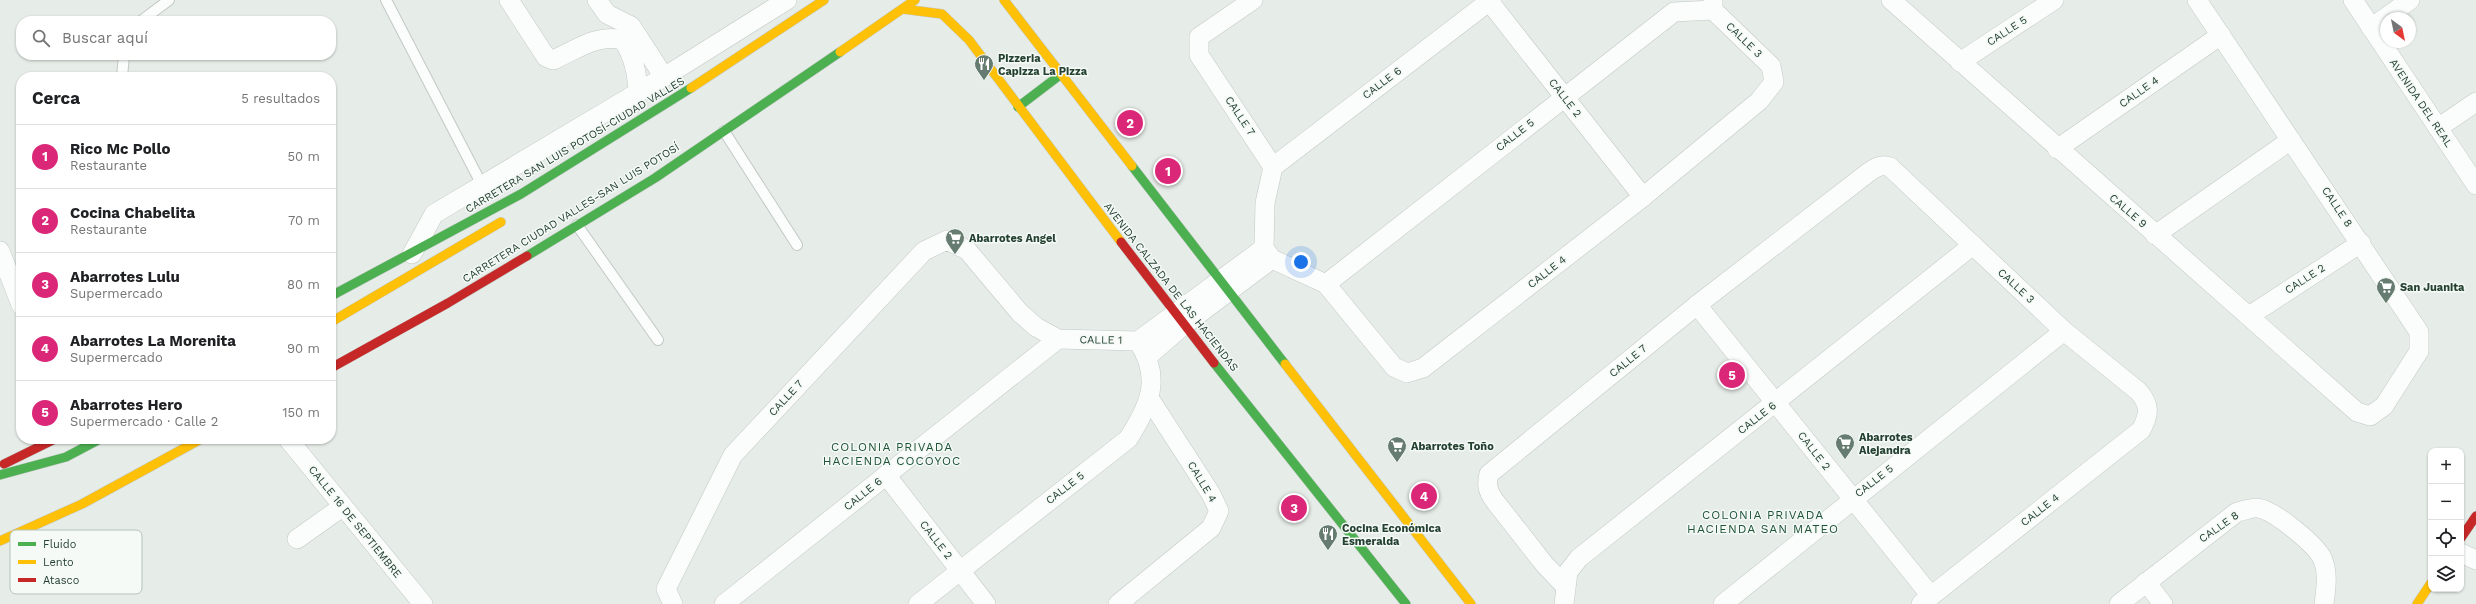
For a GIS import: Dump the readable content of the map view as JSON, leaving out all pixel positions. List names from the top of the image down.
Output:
{
  "streets": {
    "main road": ["CARRETERA SAN LUIS POTOSÍ-CIUDAD VALLES", "CARRETERA CIUDAD VALLES-SAN LUIS POTOSÍ", "AVENIDA CALZADA DE LAS HACIENDAS"],
    "street": [
      "CALLE 5",
      "CALLE 3",
      "CALLE 6",
      "CALLE 4",
      "CALLE 2",
      "AVENIDA DEL REAL",
      "CALLE 7",
      "CALLE 8",
      "CALLE 9",
      "CALLE 1",
      "CALLE 16 DE SEPTIEMBRE"
    ]
  },
  "crossings": [
    ["CALLE 5", "CALLE 3"],
    ["CALLE 5", "CALLE 4"],
    ["CALLE 5", "CALLE 2"],
    ["CALLE 5", "CALLE 9"],
    ["CALLE 5", "CALLE 1"],
    ["CALLE 3", "CALLE 6"],
    ["CALLE 3", "CALLE 4"],
    ["CALLE 3", "CALLE 7"],
    ["CALLE 6", "CALLE 2"],
    ["CALLE 6", "CALLE 7"],
    ["CALLE 6", "CALLE 1"],
    ["CALLE 4", "CALLE 2"],
    ["CALLE 4", "CALLE 8"],
    ["CALLE 4", "CALLE 9"],
    ["CALLE 2", "CALLE 7"],
    ["CALLE 2", "CALLE 8"],
    ["CALLE 2", "CALLE 9"],
    ["CALLE 7", "CALLE 1"],
    ["CALLE 8", "CALLE 9"],
    ["CARRETERA CIUDAD VALLES-SAN LUIS POTOSÍ", "AVENIDA CALZADA DE LAS HACIENDAS"],
    ["AVENIDA CALZADA DE LAS HACIENDAS", "CALLE 1"]
  ],
  "districts": ["COLONIA PRIVADA HACIENDA COCOYOC", "COLONIA PRIVADA HACIENDA SAN MATEO"],
  "places": {
    "restaurant": ["Pizzeria Capizza La Pizza", "Cocina Económica Esmeralda"],
    "supermarket": [
      "Abarrotes Angel",
      "San Juanita",
      "Abarrotes Alejandra",
      "Abarrotes Toño"
    ]
  },
  "legend": ["Fluido", "Lento", "Atasco"],
  "north": "bottom right",
  "page": {
    "search": "Buscar aquí",
    "heading": ["Cerca", "5 resultados"],
    "pins": [
      "2",
      "1",
      "5",
      "4",
      "3"
    ],
    "list": [
      {
        "mark": "1",
        "name": "Rico Mc Pollo",
        "note": "Restaurante",
        "value": "50 m"
      },
      {
        "mark": "2",
        "name": "Cocina Chabelita",
        "note": "Restaurante",
        "value": "70 m"
      },
      {
        "mark": "3",
        "name": "Abarrotes Lulu",
        "note": "Supermercado",
        "value": "80 m"
      },
      {
        "mark": "4",
        "name": "Abarrotes La Morenita",
        "note": "Supermercado",
        "value": "90 m"
      },
      {
        "mark": "5",
        "name": "Abarrotes Hero",
        "note": "Supermercado · Calle 2",
        "value": "150 m"
      }
    ],
    "map_buttons": ["+", "−"]
  }
}
